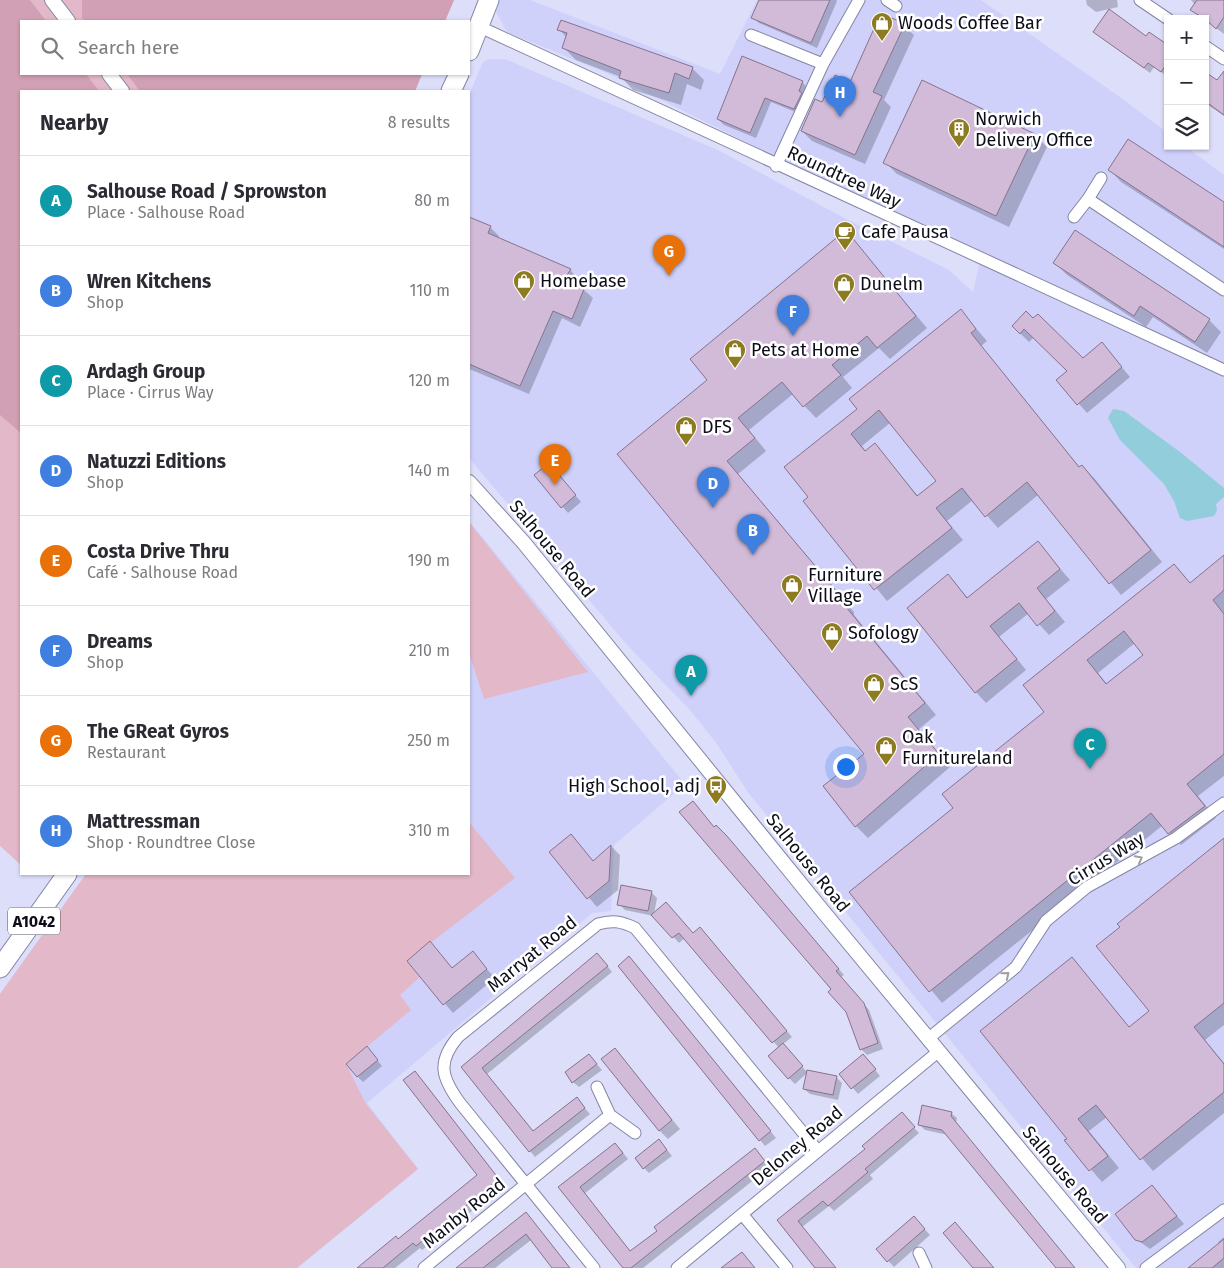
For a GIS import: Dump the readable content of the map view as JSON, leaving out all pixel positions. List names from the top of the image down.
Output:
{
  "streets": {
    "highway": ["A1042"],
    "street": [
      "Roundtree Way",
      "Salhouse Road",
      "Cirrus Way",
      "Marryat Road",
      "Deloney Road",
      "Manby Road"
    ]
  },
  "crossings": [
    ["Salhouse Road", "Cirrus Way"],
    ["Salhouse Road", "Deloney Road"],
    ["Marryat Road", "Deloney Road"],
    ["Marryat Road", "Manby Road"]
  ],
  "one_way": ["Cirrus Way"],
  "places": {
    "shop": [
      "Woods Coffee Bar",
      "Homebase",
      "Dunelm",
      "Pets at Home",
      "DFS",
      "Furniture Village",
      "Sofology",
      "ScS",
      "Oak Furnitureland"
    ],
    "building": ["Norwich Delivery Office"],
    "cafe": ["Cafe Pausa"],
    "bus stop": ["High School, adj"]
  },
  "page": {
    "map_buttons": ["+", "−"],
    "search": "Search here",
    "pins": [
      "H",
      "G",
      "F",
      "E",
      "D",
      "B",
      "A",
      "C"
    ],
    "heading": ["Nearby", "8 results"],
    "list": [
      {
        "mark": "A",
        "name": "Salhouse Road / Sprowston",
        "note": "Place · Salhouse Road",
        "value": "80 m"
      },
      {
        "mark": "B",
        "name": "Wren Kitchens",
        "note": "Shop",
        "value": "110 m"
      },
      {
        "mark": "C",
        "name": "Ardagh Group",
        "note": "Place · Cirrus Way",
        "value": "120 m"
      },
      {
        "mark": "D",
        "name": "Natuzzi Editions",
        "note": "Shop",
        "value": "140 m"
      },
      {
        "mark": "E",
        "name": "Costa Drive Thru",
        "note": "Café · Salhouse Road",
        "value": "190 m"
      },
      {
        "mark": "F",
        "name": "Dreams",
        "note": "Shop",
        "value": "210 m"
      },
      {
        "mark": "G",
        "name": "The GReat Gyros",
        "note": "Restaurant",
        "value": "250 m"
      },
      {
        "mark": "H",
        "name": "Mattressman",
        "note": "Shop · Roundtree Close",
        "value": "310 m"
      }
    ]
  }
}
